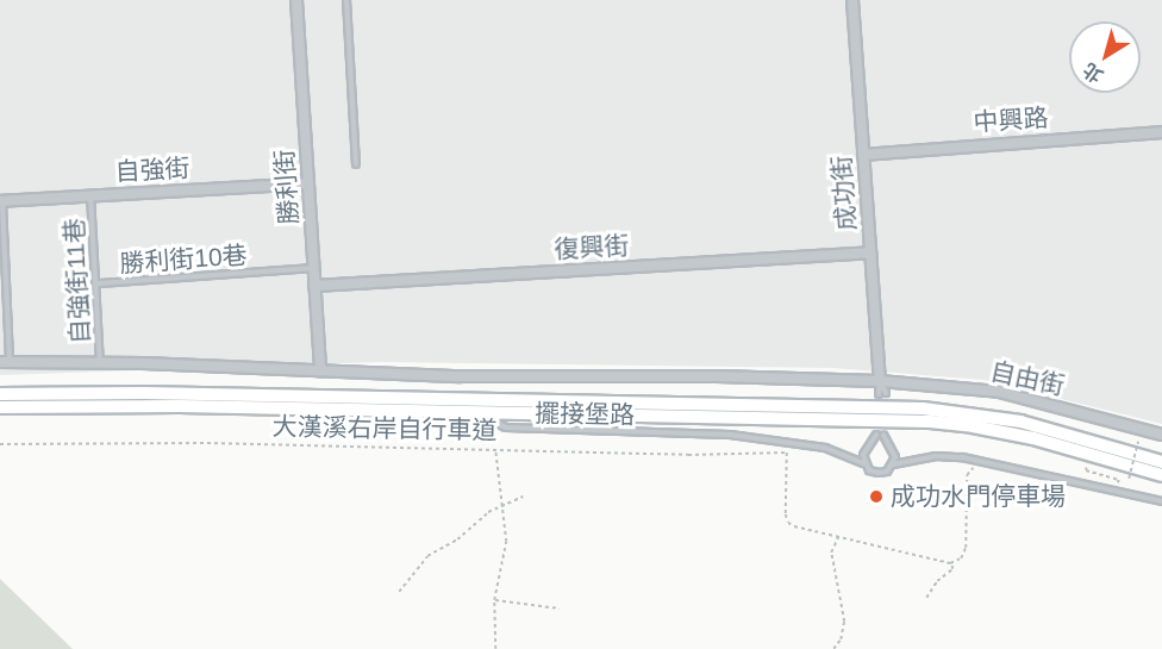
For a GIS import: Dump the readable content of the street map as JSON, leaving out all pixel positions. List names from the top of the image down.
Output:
{
  "streets": {
    "street": [
      "中興路",
      "自強街",
      "勝利街",
      "成功街",
      "復興街",
      "自由街",
      "擺接堡路"
    ],
    "lane": ["勝利街10巷", "自強街11巷"],
    "path": ["大漢溪右岸自行車道"]
  },
  "crossings": [
    ["中興路", "成功街"],
    ["自強街", "勝利街"],
    ["自強街", "自強街11巷"],
    ["勝利街", "復興街"],
    ["勝利街", "勝利街10巷"],
    ["勝利街", "自由街"],
    ["成功街", "復興街"],
    ["成功街", "自由街"],
    ["勝利街10巷", "自強街11巷"],
    ["自強街11巷", "自由街"]
  ],
  "places": ["成功水門停車場"],
  "north": "bottom left"
}
